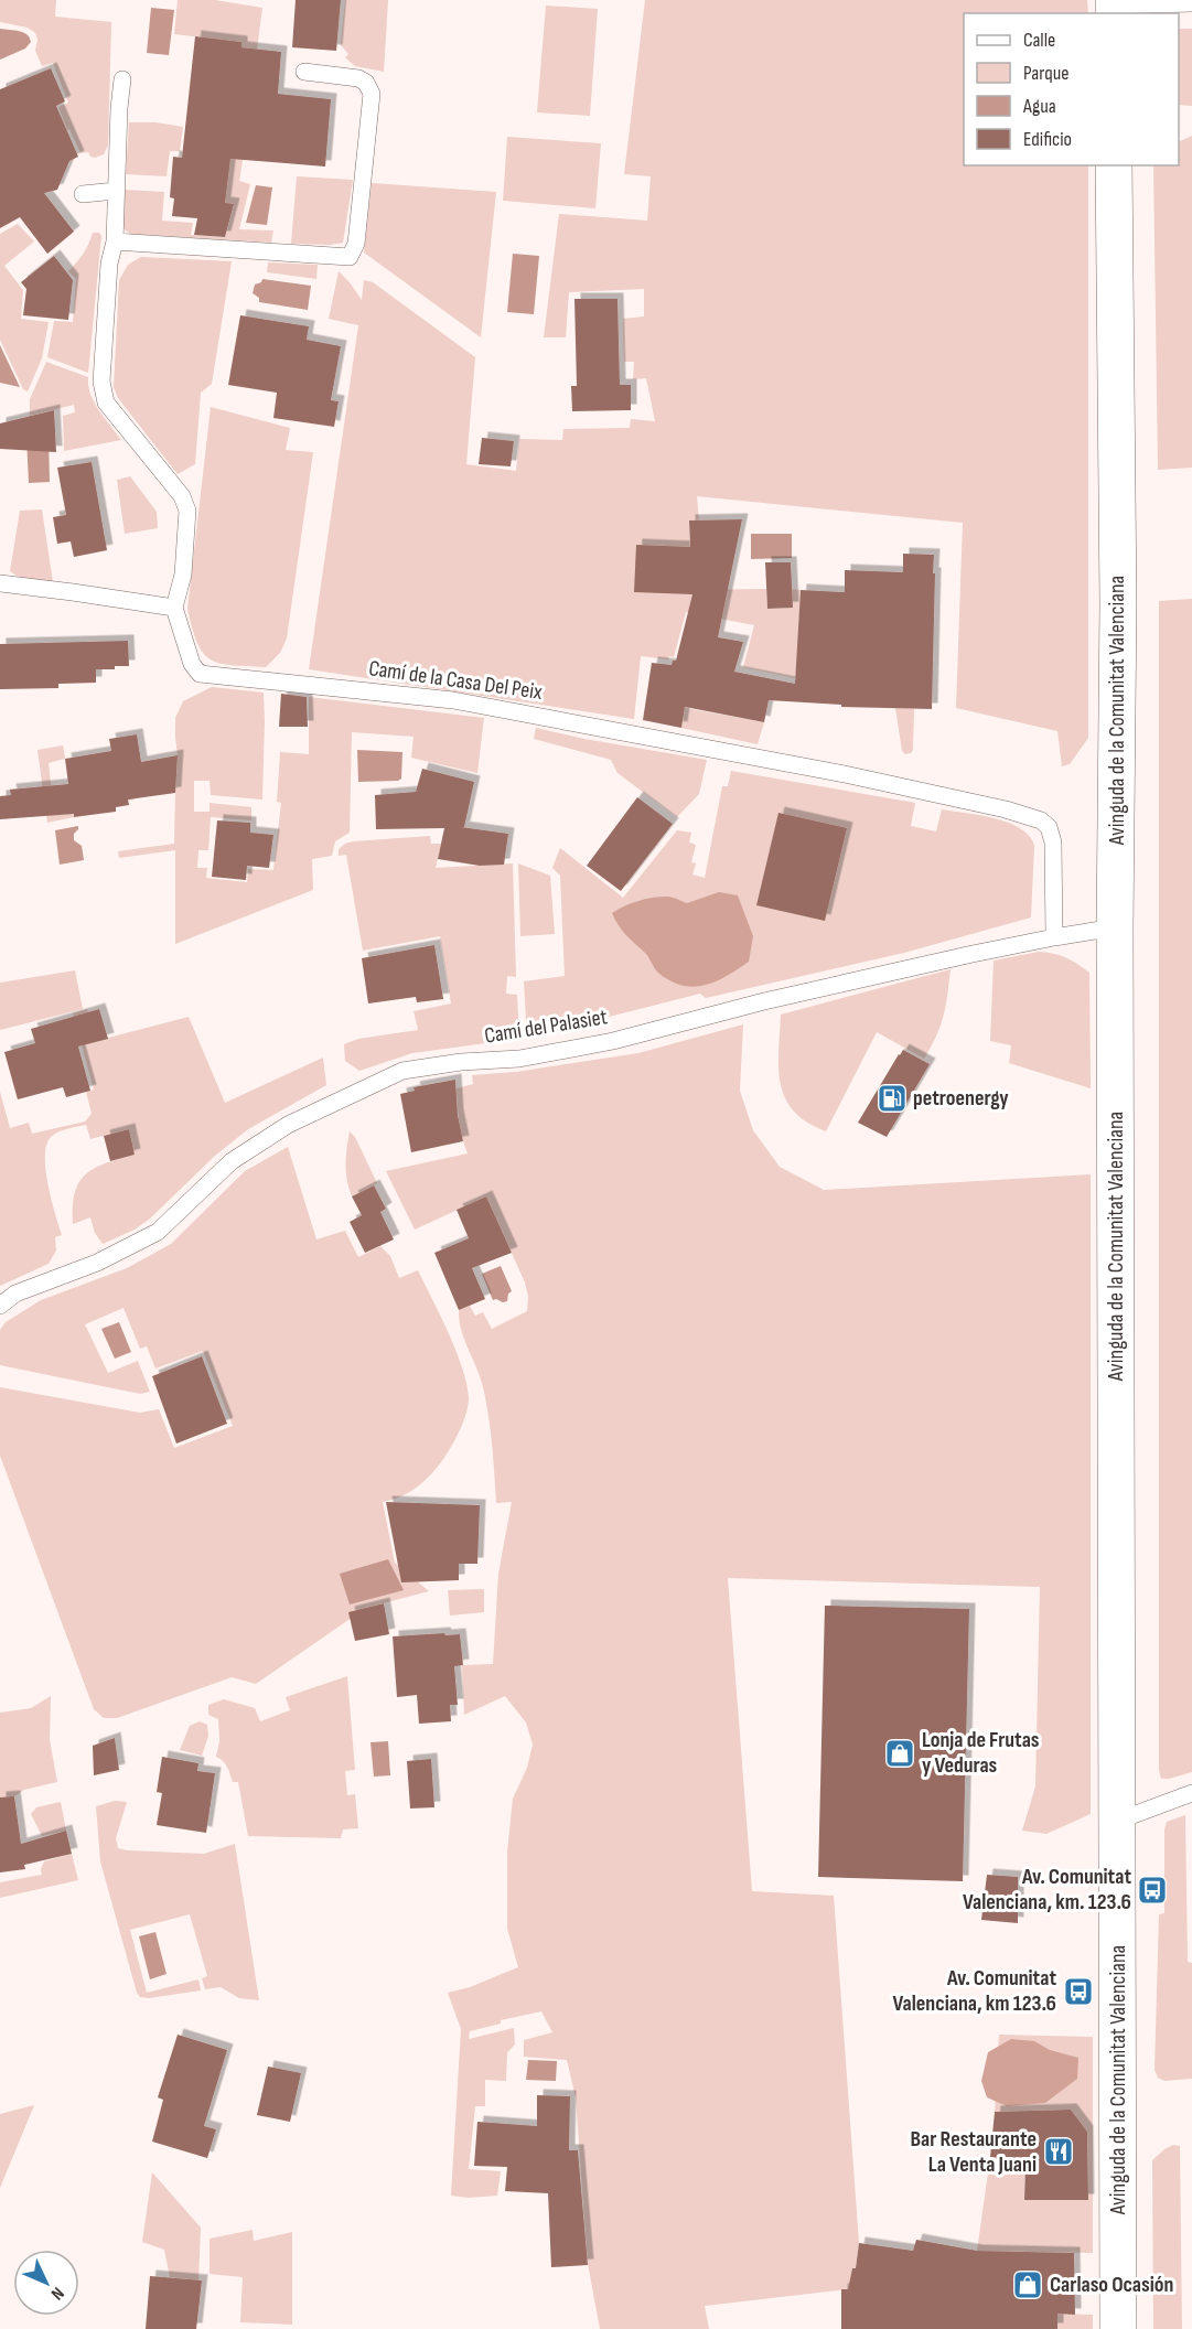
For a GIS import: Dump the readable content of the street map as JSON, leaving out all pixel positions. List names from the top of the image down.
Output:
{
  "streets": {
    "main road": ["Avinguda de la Comunitat Valenciana"],
    "lane": ["Camí de la Casa Del Peix", "Camí del Palasiet"]
  },
  "crossings": [
    ["Camí de la Casa Del Peix", "Camí del Palasiet"],
    ["Avinguda de la Comunitat Valenciana", "Camí del Palasiet"]
  ],
  "places": {
    "fuel station": ["petroenergy"],
    "shop": ["Lonja de Frutas y Veduras", "Carlaso Ocasión"],
    "bus stop": ["Av. Comunitat Valenciana, km. 123.6", "Av. Comunitat Valenciana, km 123.6"],
    "restaurant": ["Bar Restaurante La Venta Juani"]
  },
  "legend": [
    "Calle",
    "Parque",
    "Agua",
    "Edificio"
  ],
  "north": "bottom right"
}
